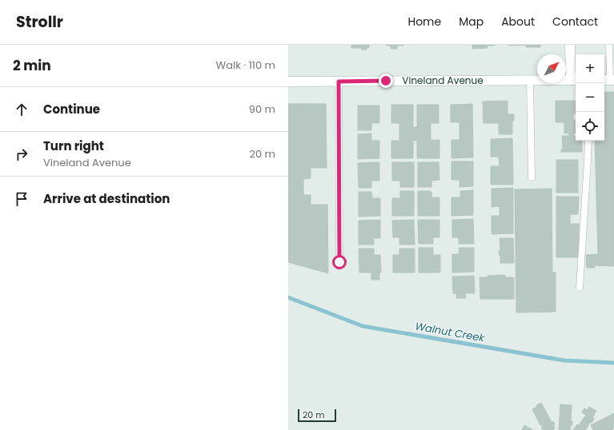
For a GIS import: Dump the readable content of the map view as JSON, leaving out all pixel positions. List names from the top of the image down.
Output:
{
  "streets": {
    "street": ["Vineland Avenue"]
  },
  "water": ["Walnut Creek"],
  "scale_bar": "20 m",
  "north": "top right",
  "page": {
    "header": "Strollr",
    "nav": [
      "Home",
      "Map",
      "About",
      "Contact"
    ],
    "heading": ["2 min", "Walk · 110 m"],
    "map_buttons": ["+", "−"],
    "list": [
      ["Continue", "90 m"],
      ["Turn right", "Vineland Avenue", "20 m"],
      "Arrive at destination"
    ],
    "scale": "20 m"
  }
}
